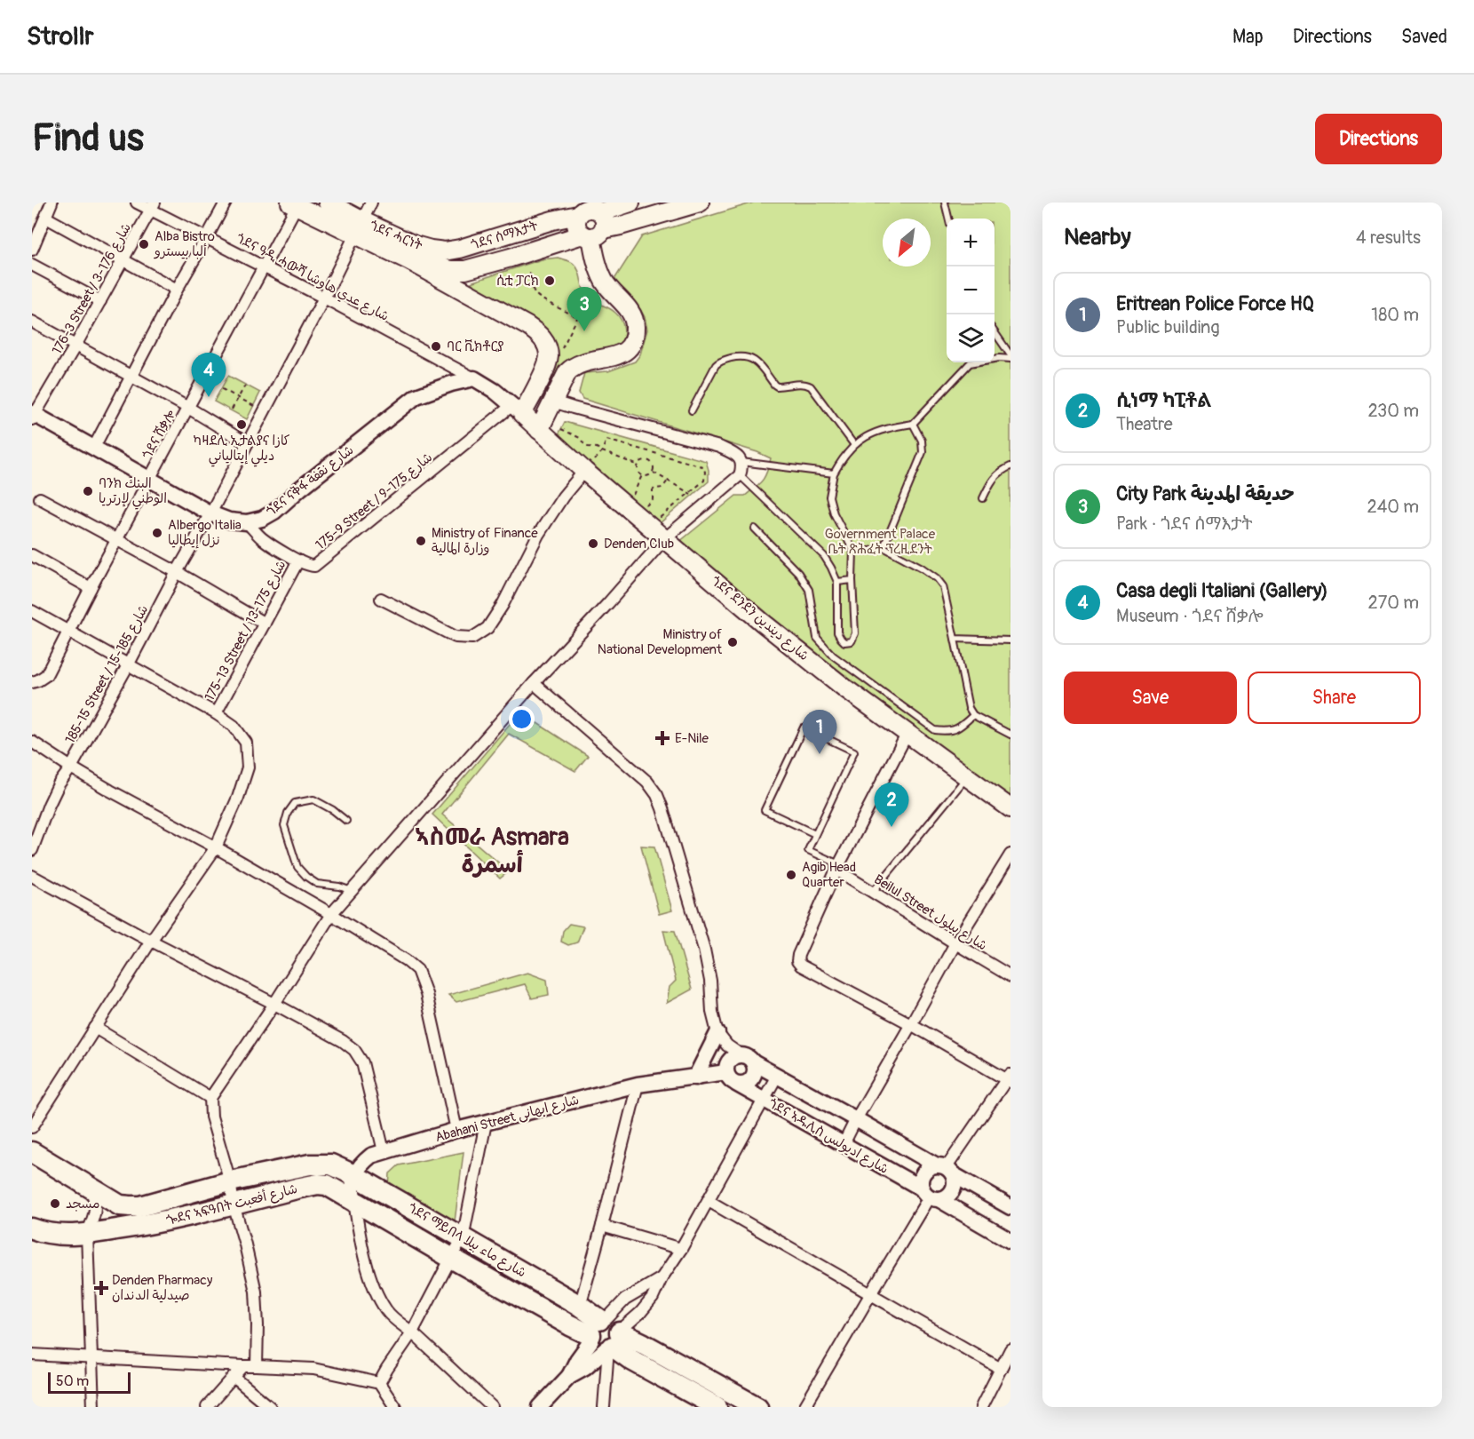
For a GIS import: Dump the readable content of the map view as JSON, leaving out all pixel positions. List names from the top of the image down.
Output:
{
  "streets": {
    "highway": ["ጐደና ኣፍዓበት شارع أفعبت", "ጎደና ማይበላ شارع ماء بيلا"],
    "main road": ["ጎደና ሓርነት", "ጎደና ሰማእታት", "ጎደና ደንደን شارع ديندين"],
    "street": [
      "ጎደና ዓዲ ሓውሻ شارع عدي هاوشا",
      "176-3 Street / شارع 176-3",
      "ጎደና ሸቃሎ",
      "ጎደና ናቅፋ شارع نقفة",
      "175-9 Street / شارع 175-9",
      "175-13 Street / شارع 175-13",
      "185-15 Street / شارع 185-15",
      "Beilul Street شارع بيلول",
      "Abahani Street شارع ابهانى",
      "ጎደና ኣዱሊስ شارع اديولس"
    ]
  },
  "crossings": [
    ["ጎደና ሓርነት", "ጎደና ሰማእታት"],
    ["ጎደና ሓርነት", "185-15 Street / شارع 185-15"],
    ["ጎደና ዓዲ ሓውሻ شارع عدي هاوشا", "176-3 Street / شارع 176-3"],
    ["ጎደና ዓዲ ሓውሻ شارع عدي هاوشا", "ጎደና ሸቃሎ"],
    ["ጎደና ዓዲ ሓውሻ شارع عدي هاوشا", "ጎደና ናቅፋ شارع نقفة"],
    ["ጎደና ዓዲ ሓውሻ شارع عدي هاوشا", "185-15 Street / شارع 185-15"],
    ["ጎደና ናቅፋ شارع نقفة", "175-9 Street / شارع 175-9"],
    ["175-9 Street / شارع 175-9", "ጎደና ደንደን شارع ديندين"],
    ["175-9 Street / شارع 175-9", "175-13 Street / شارع 175-13"],
    ["Abahani Street شارع ابهانى", "ጎደና ኣዱሊስ شارع اديولس"],
    ["Abahani Street شارع ابهانى", "ጎደና ማይበላ شارع ماء بيلا"],
    ["ጐደና ኣፍዓበት شارع أفعبت", "ጎደና ማይበላ شارع ماء بيلا"]
  ],
  "districts": ["ኣስመራ Asmara أسمرة"],
  "parks": ["Government Palace ቤት ጽሕፈት ፕረዚደንት"],
  "places": {
    "other": [
      "Alba Bistro ألبا بيسترو",
      "ሲቲ ፓርክ",
      "ባር ቪክቶርያ",
      "ካዛደሊ ኢታልያና كازا ديلي إيتالياني",
      "ባንክ البنك الوطني لإرتريا",
      "Albergo Italia نزل إيطاليا",
      "Ministry of Finance وزارة المالية",
      "Denden Club",
      "Ministry of National Development",
      "Agib Head Quarter",
      "مسجد"
    ],
    "health": ["E-Nile", "Denden Pharmacy صيدلية الدندان"]
  },
  "scale_bar": "50 m",
  "north": "bottom left",
  "page": {
    "header": "Strollr",
    "nav": ["Map", "Directions", "Saved"],
    "buttons": [
      "Directions",
      ["Save", "Share"]
    ],
    "title": "Find us",
    "heading": ["Nearby", "4 results"],
    "map_buttons": ["+", "−"],
    "list": [
      {
        "mark": "1",
        "name": "Eritrean Police Force HQ",
        "note": "Public building",
        "value": "180 m"
      },
      {
        "mark": "2",
        "name": "ሲነማ ካፒቶል",
        "note": "Theatre",
        "value": "230 m"
      },
      {
        "mark": "3",
        "name": "City Park حديقة المدينة",
        "note": "Park · ጎደና ሰማእታት",
        "value": "240 m"
      },
      {
        "mark": "4",
        "name": "Casa degli Italiani (Gallery)",
        "note": "Museum · ጎደና ሸቃሎ",
        "value": "270 m"
      }
    ],
    "pins": [
      "3",
      "4",
      "1",
      "2"
    ],
    "scale": "50 m"
  }
}
